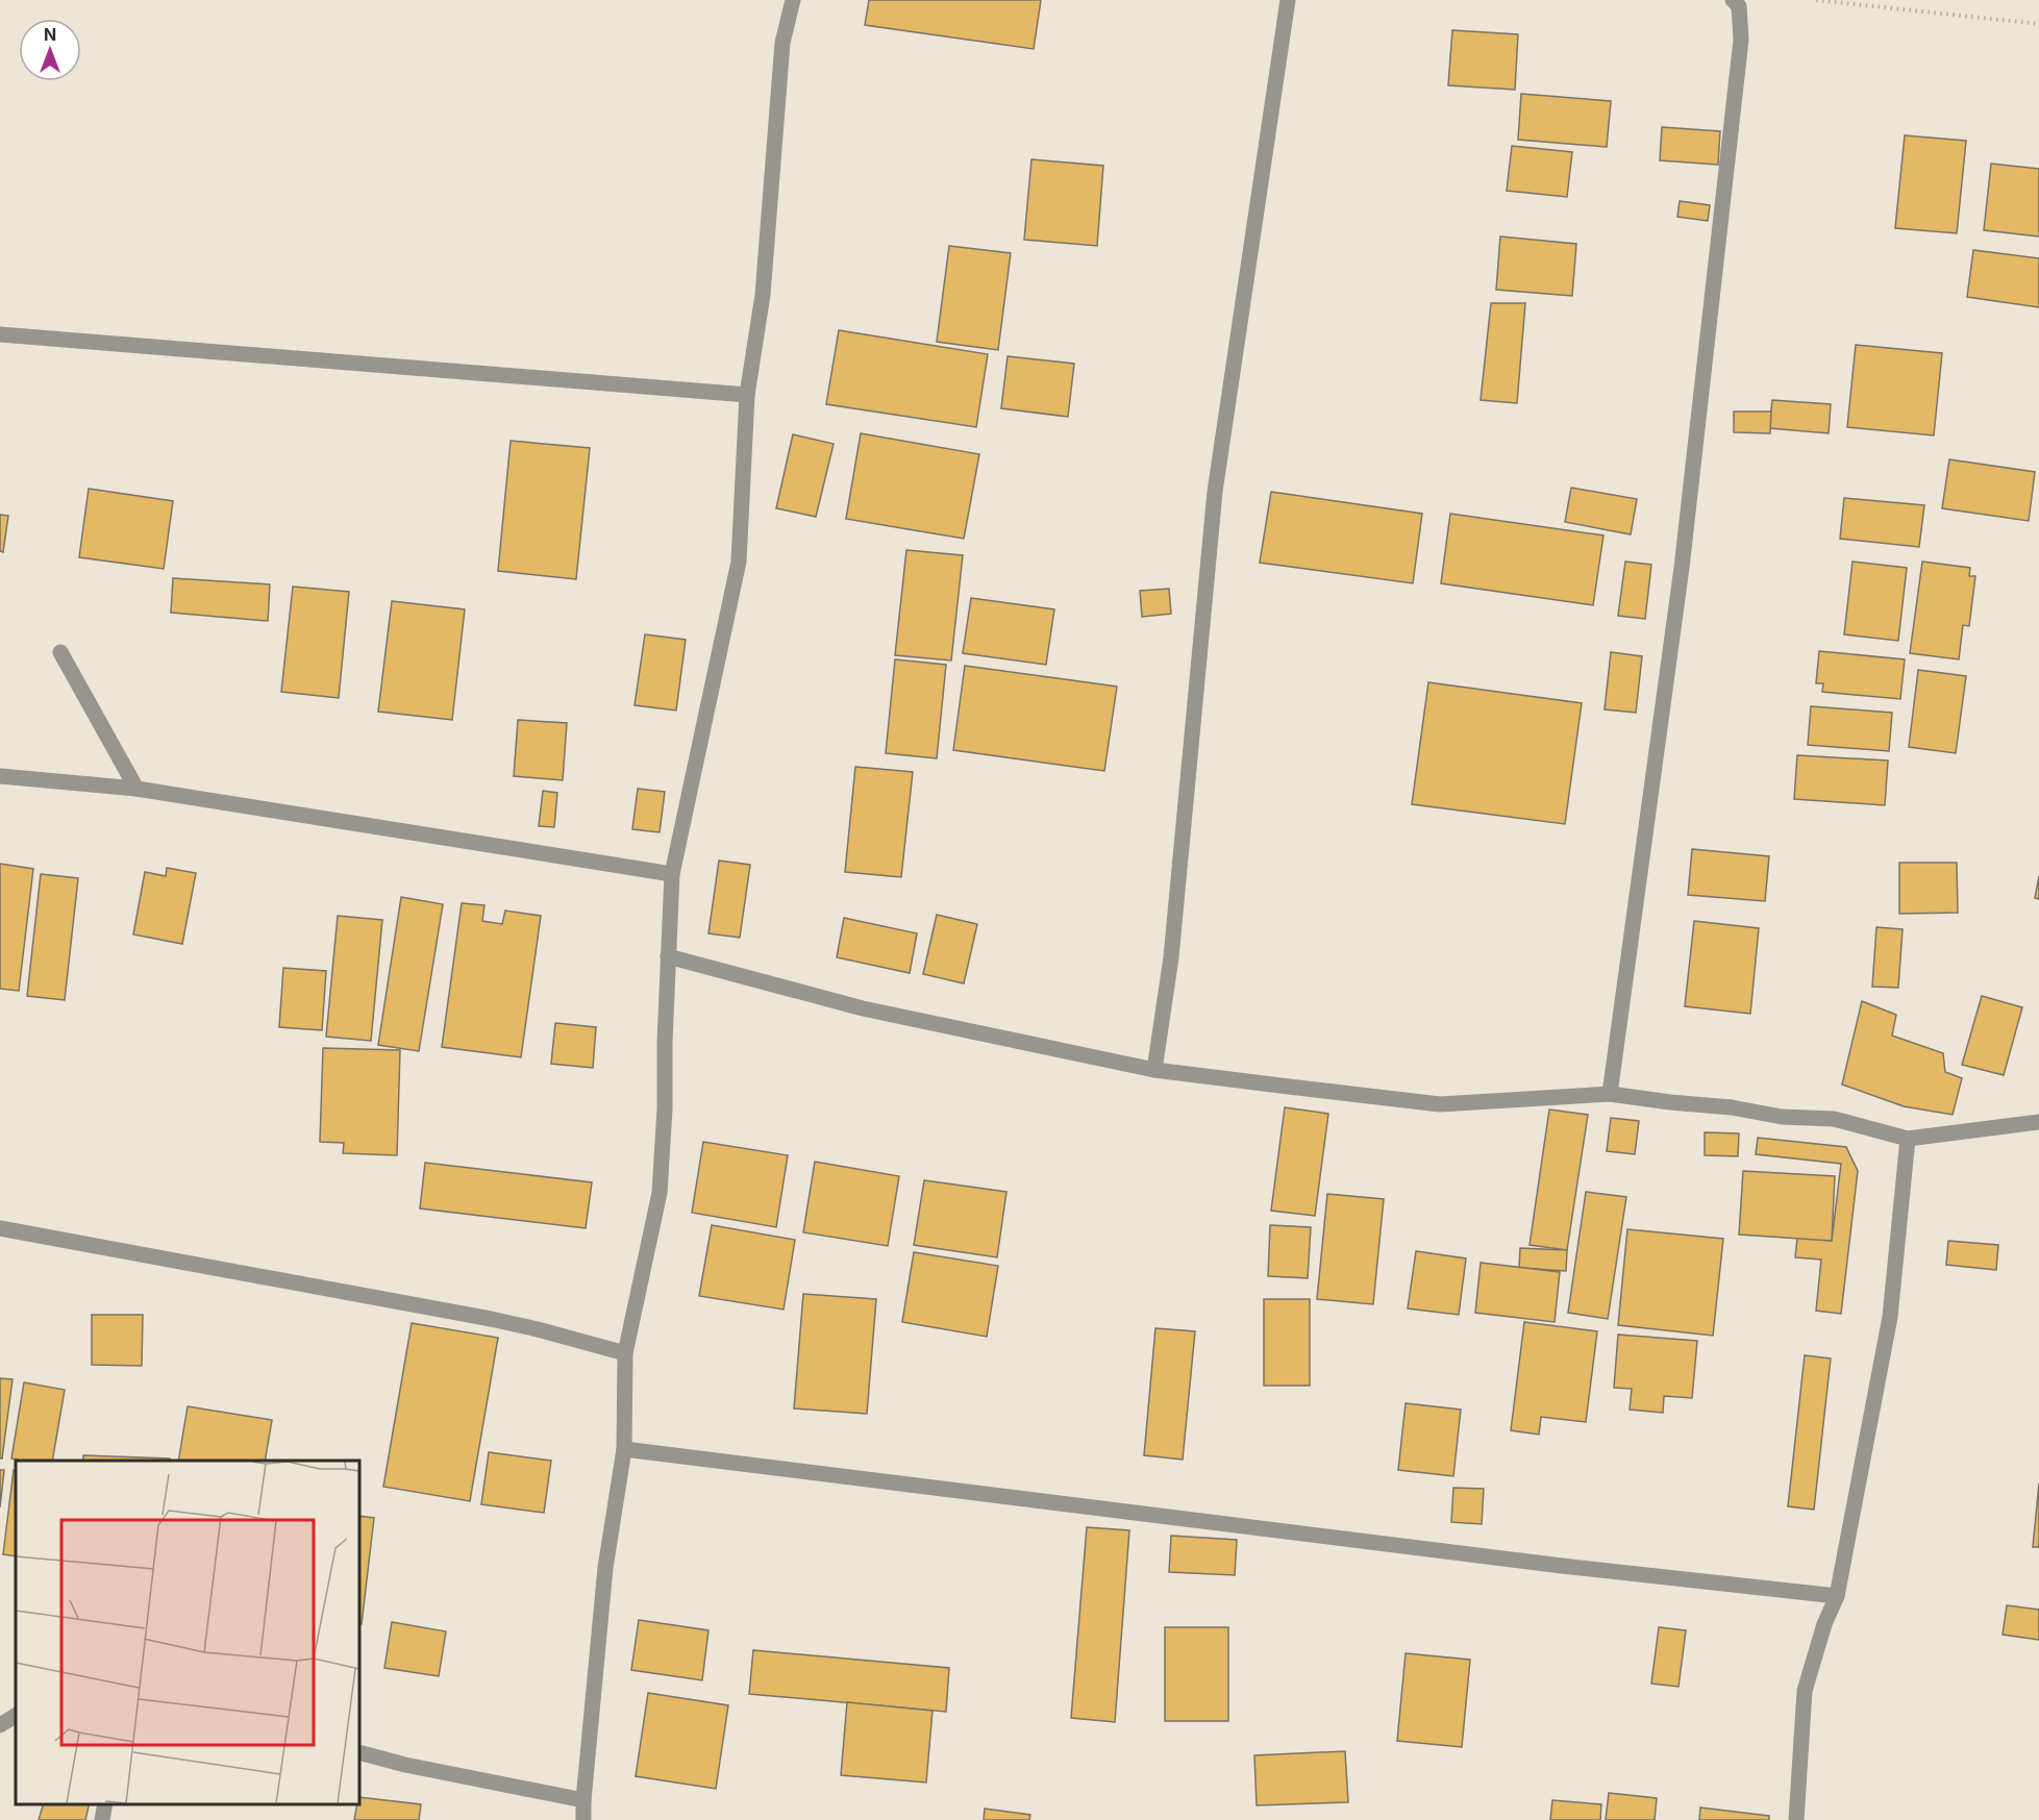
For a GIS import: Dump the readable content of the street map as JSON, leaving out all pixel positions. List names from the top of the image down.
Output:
{
  "north": "top"
}
